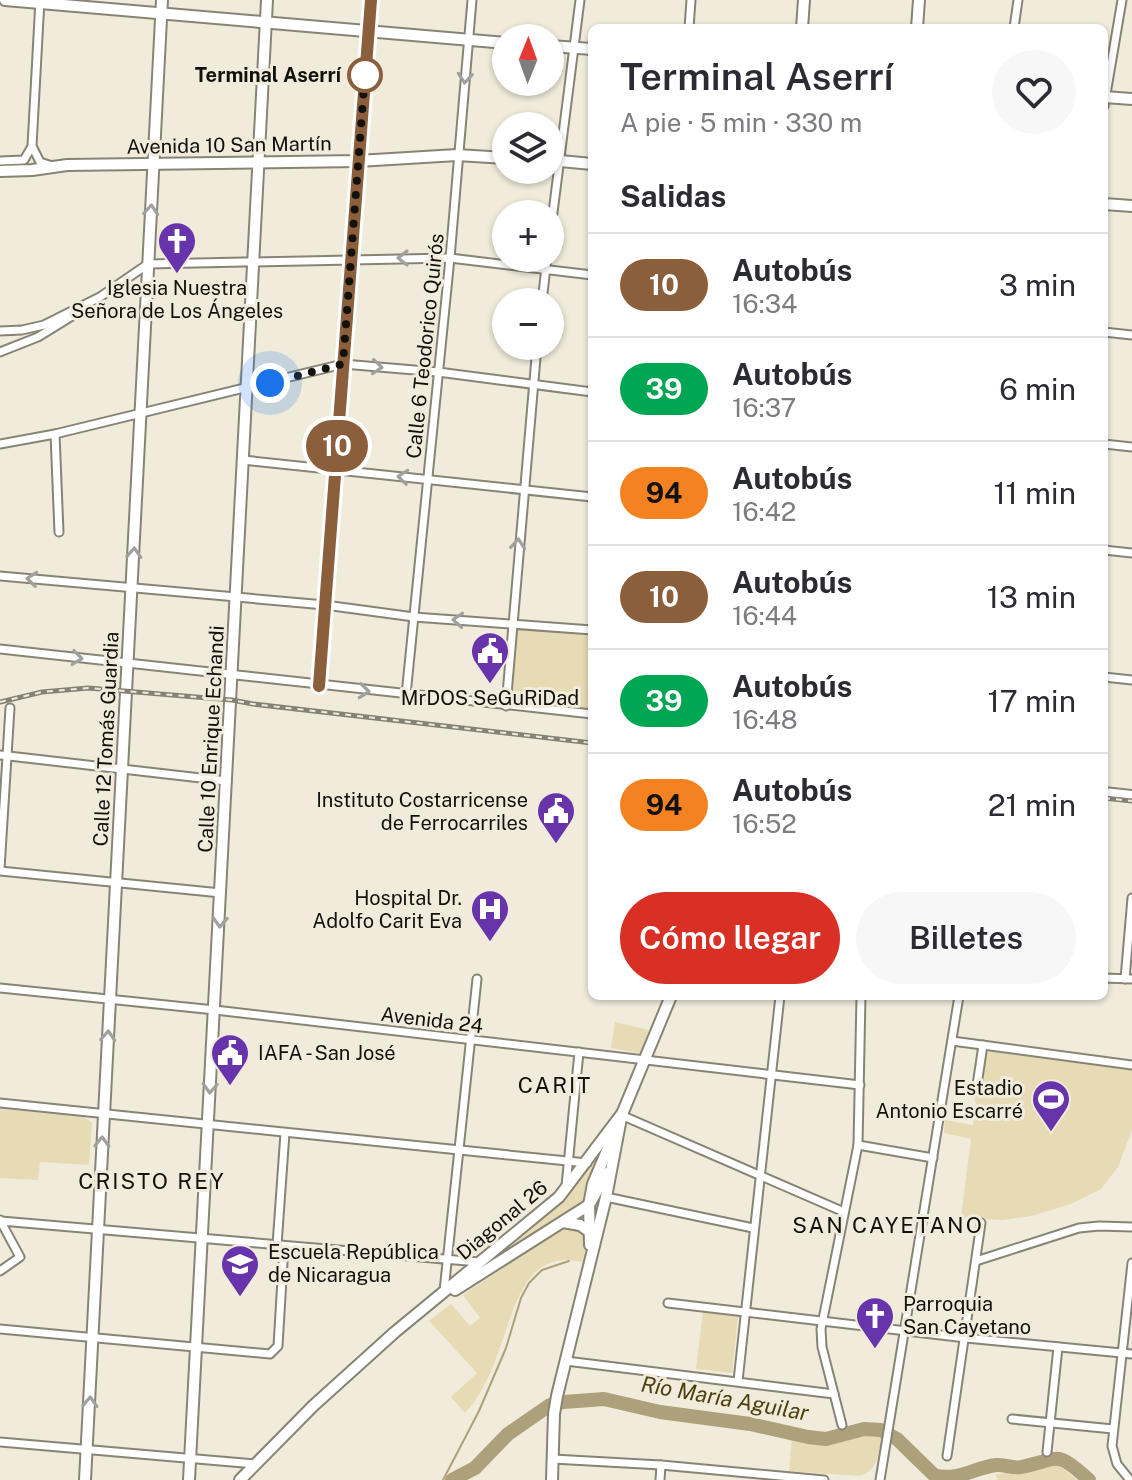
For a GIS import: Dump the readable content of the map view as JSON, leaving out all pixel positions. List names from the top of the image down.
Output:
{
  "streets": {
    "street": [
      "Avenida 10 San Martín",
      "Calle 6 Teodorico Quirós",
      "Calle 12 Tomás Guardia",
      "Calle 10 Enrique Echandi",
      "Avenida 24",
      "Diagonal 26"
    ]
  },
  "crossings": [
    ["Avenida 10 San Martín", "Calle 6 Teodorico Quirós"],
    ["Avenida 10 San Martín", "Calle 12 Tomás Guardia"],
    ["Avenida 10 San Martín", "Calle 10 Enrique Echandi"],
    ["Calle 12 Tomás Guardia", "Avenida 24"],
    ["Calle 10 Enrique Echandi", "Avenida 24"]
  ],
  "one_way": ["Calle 12 Tomás Guardia"],
  "districts": ["CARIT", "CRISTO REY", "SAN CAYETANO"],
  "water": ["Río María Aguilar"],
  "places": {
    "other": ["Terminal Aserrí"],
    "church": ["Iglesia Nuestra Señora de Los Ángeles", "Parroquia San Cayetano"],
    "public building": ["MrDOS SeGuRiDad", "Instituto Costarricense de Ferrocarriles", "IAFA - San José"],
    "hospital": ["Hospital Dr. Adolfo Carit Eva"],
    "sports": ["Estadio Antonio Escarré"],
    "school or university": ["Escuela República de Nicaragua"]
  },
  "lines": ["bus line 10"],
  "north": "top",
  "page": {
    "on_map": "10",
    "map_buttons": ["+", "−"],
    "heading": [
      ["Terminal Aserrí", "A pie · 5 min · 330 m"],
      "Salidas"
    ],
    "list": [
      {
        "mark": "10",
        "name": "Autobús",
        "note": "16:34",
        "value": "3 min"
      },
      {
        "mark": "39",
        "name": "Autobús",
        "note": "16:37",
        "value": "6 min"
      },
      {
        "mark": "94",
        "name": "Autobús",
        "note": "16:42",
        "value": "11 min"
      },
      {
        "mark": "10",
        "name": "Autobús",
        "note": "16:44",
        "value": "13 min"
      },
      {
        "mark": "39",
        "name": "Autobús",
        "note": "16:48",
        "value": "17 min"
      },
      {
        "mark": "94",
        "name": "Autobús",
        "note": "16:52",
        "value": "21 min"
      }
    ],
    "buttons": ["Cómo llegar", "Billetes"]
  }
}
